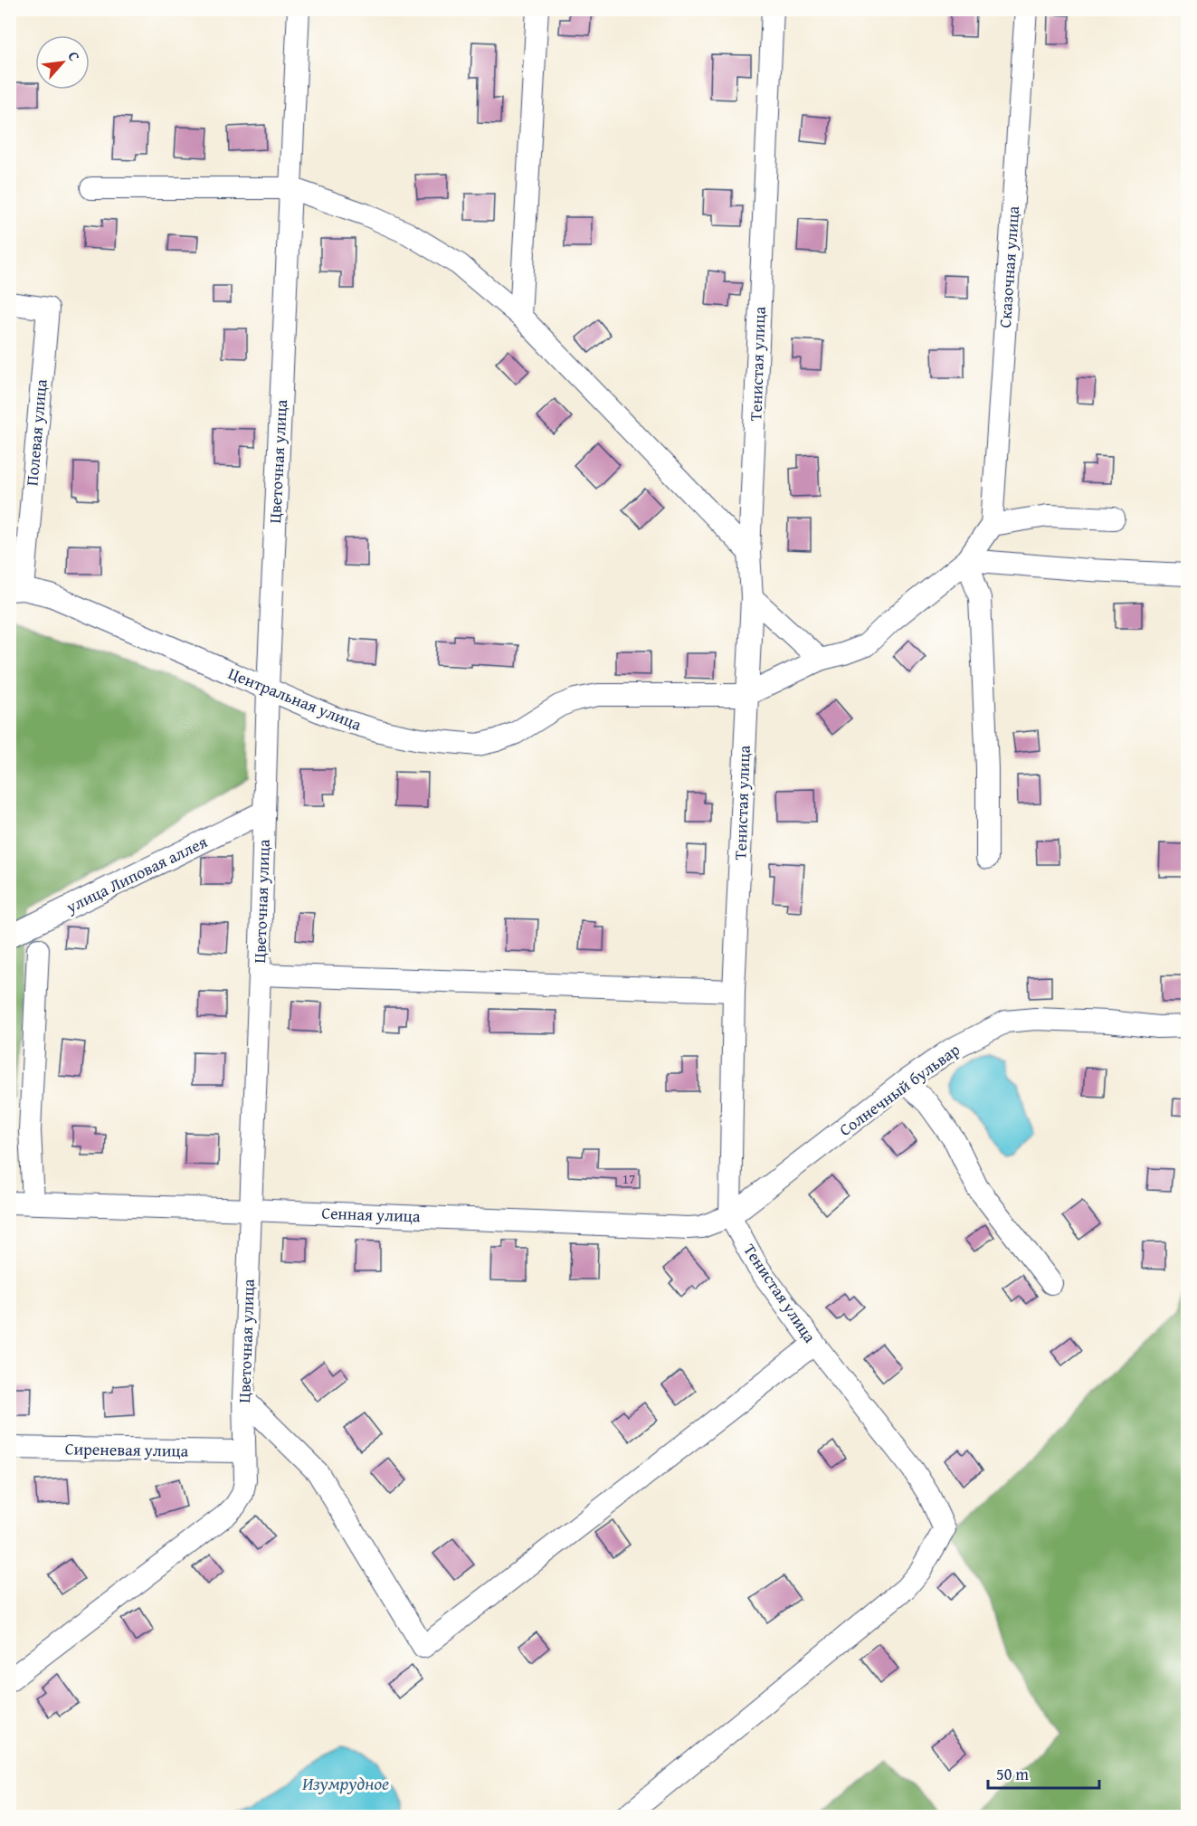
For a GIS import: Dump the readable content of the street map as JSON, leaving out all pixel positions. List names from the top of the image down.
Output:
{
  "streets": {
    "street": [
      "Сказочная улица",
      "Тенистая улица",
      "Полевая улица",
      "Цветочная улица",
      "Центральная улица",
      "улица Липовая аллея",
      "Солнечный бульвар",
      "Сенная улица",
      "Сиреневая улица"
    ]
  },
  "crossings": [
    ["Тенистая улица", "Центральная улица"],
    ["Тенистая улица", "Солнечный бульвар"],
    ["Тенистая улица", "Сенная улица"],
    ["Полевая улица", "Центральная улица"],
    ["Цветочная улица", "Центральная улица"],
    ["Цветочная улица", "улица Липовая аллея"],
    ["Цветочная улица", "Сенная улица"],
    ["Цветочная улица", "Сиреневая улица"],
    ["Солнечный бульвар", "Сенная улица"]
  ],
  "water": ["Изумрудное"],
  "house_numbers": ["17"],
  "scale_bar": "50 m",
  "north": "top right"
}
